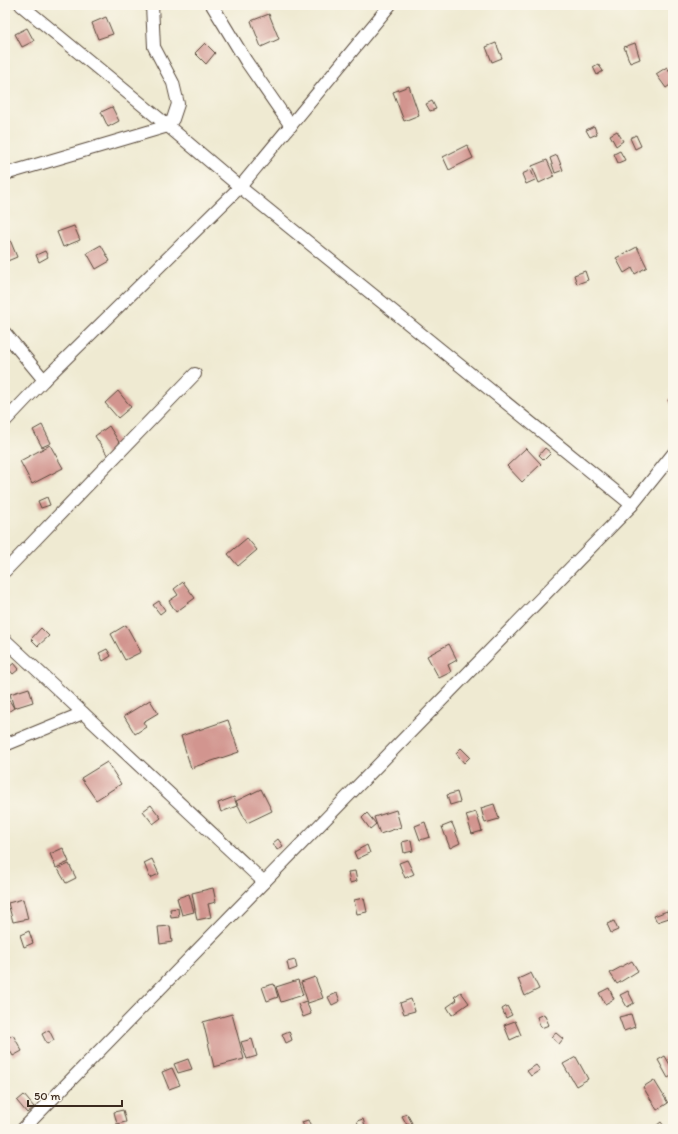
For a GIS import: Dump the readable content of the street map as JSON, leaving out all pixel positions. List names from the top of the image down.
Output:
{
  "scale_bar": "50 m"
}
